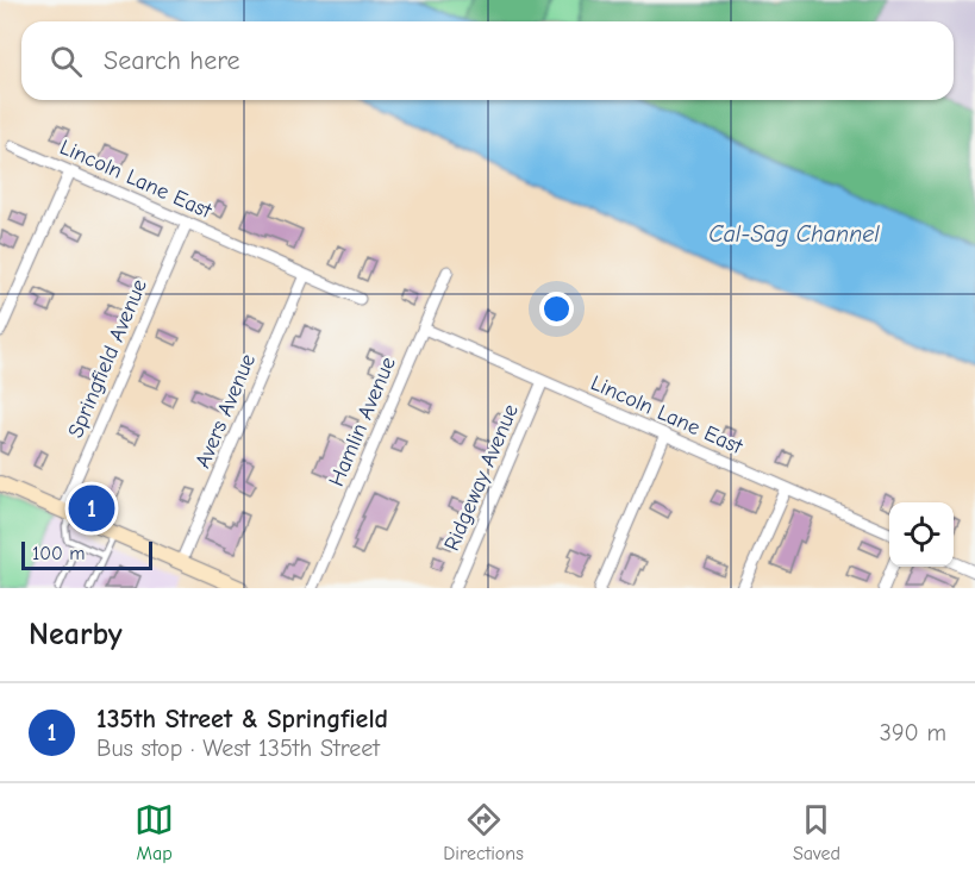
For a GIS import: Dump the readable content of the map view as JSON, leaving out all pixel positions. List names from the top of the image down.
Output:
{
  "streets": {
    "street": [
      "Lincoln Lane East",
      "Springfield Avenue",
      "Avers Avenue",
      "Hamlin Avenue",
      "Ridgeway Avenue"
    ]
  },
  "crossings": [
    ["Lincoln Lane East", "Springfield Avenue"],
    ["Lincoln Lane East", "Avers Avenue"],
    ["Lincoln Lane East", "Hamlin Avenue"],
    ["Lincoln Lane East", "Ridgeway Avenue"]
  ],
  "water": ["Cal-Sag Channel"],
  "scale_bar": "100 m",
  "page": {
    "search": "Search here",
    "pins": "1",
    "scale": "100 m",
    "heading": "Nearby",
    "list": [
      {
        "mark": "1",
        "name": "135th Street & Springfield",
        "note": "Bus stop · West 135th Street",
        "value": "390 m"
      }
    ],
    "nav": ["Map", "Directions", "Saved"]
  }
}
